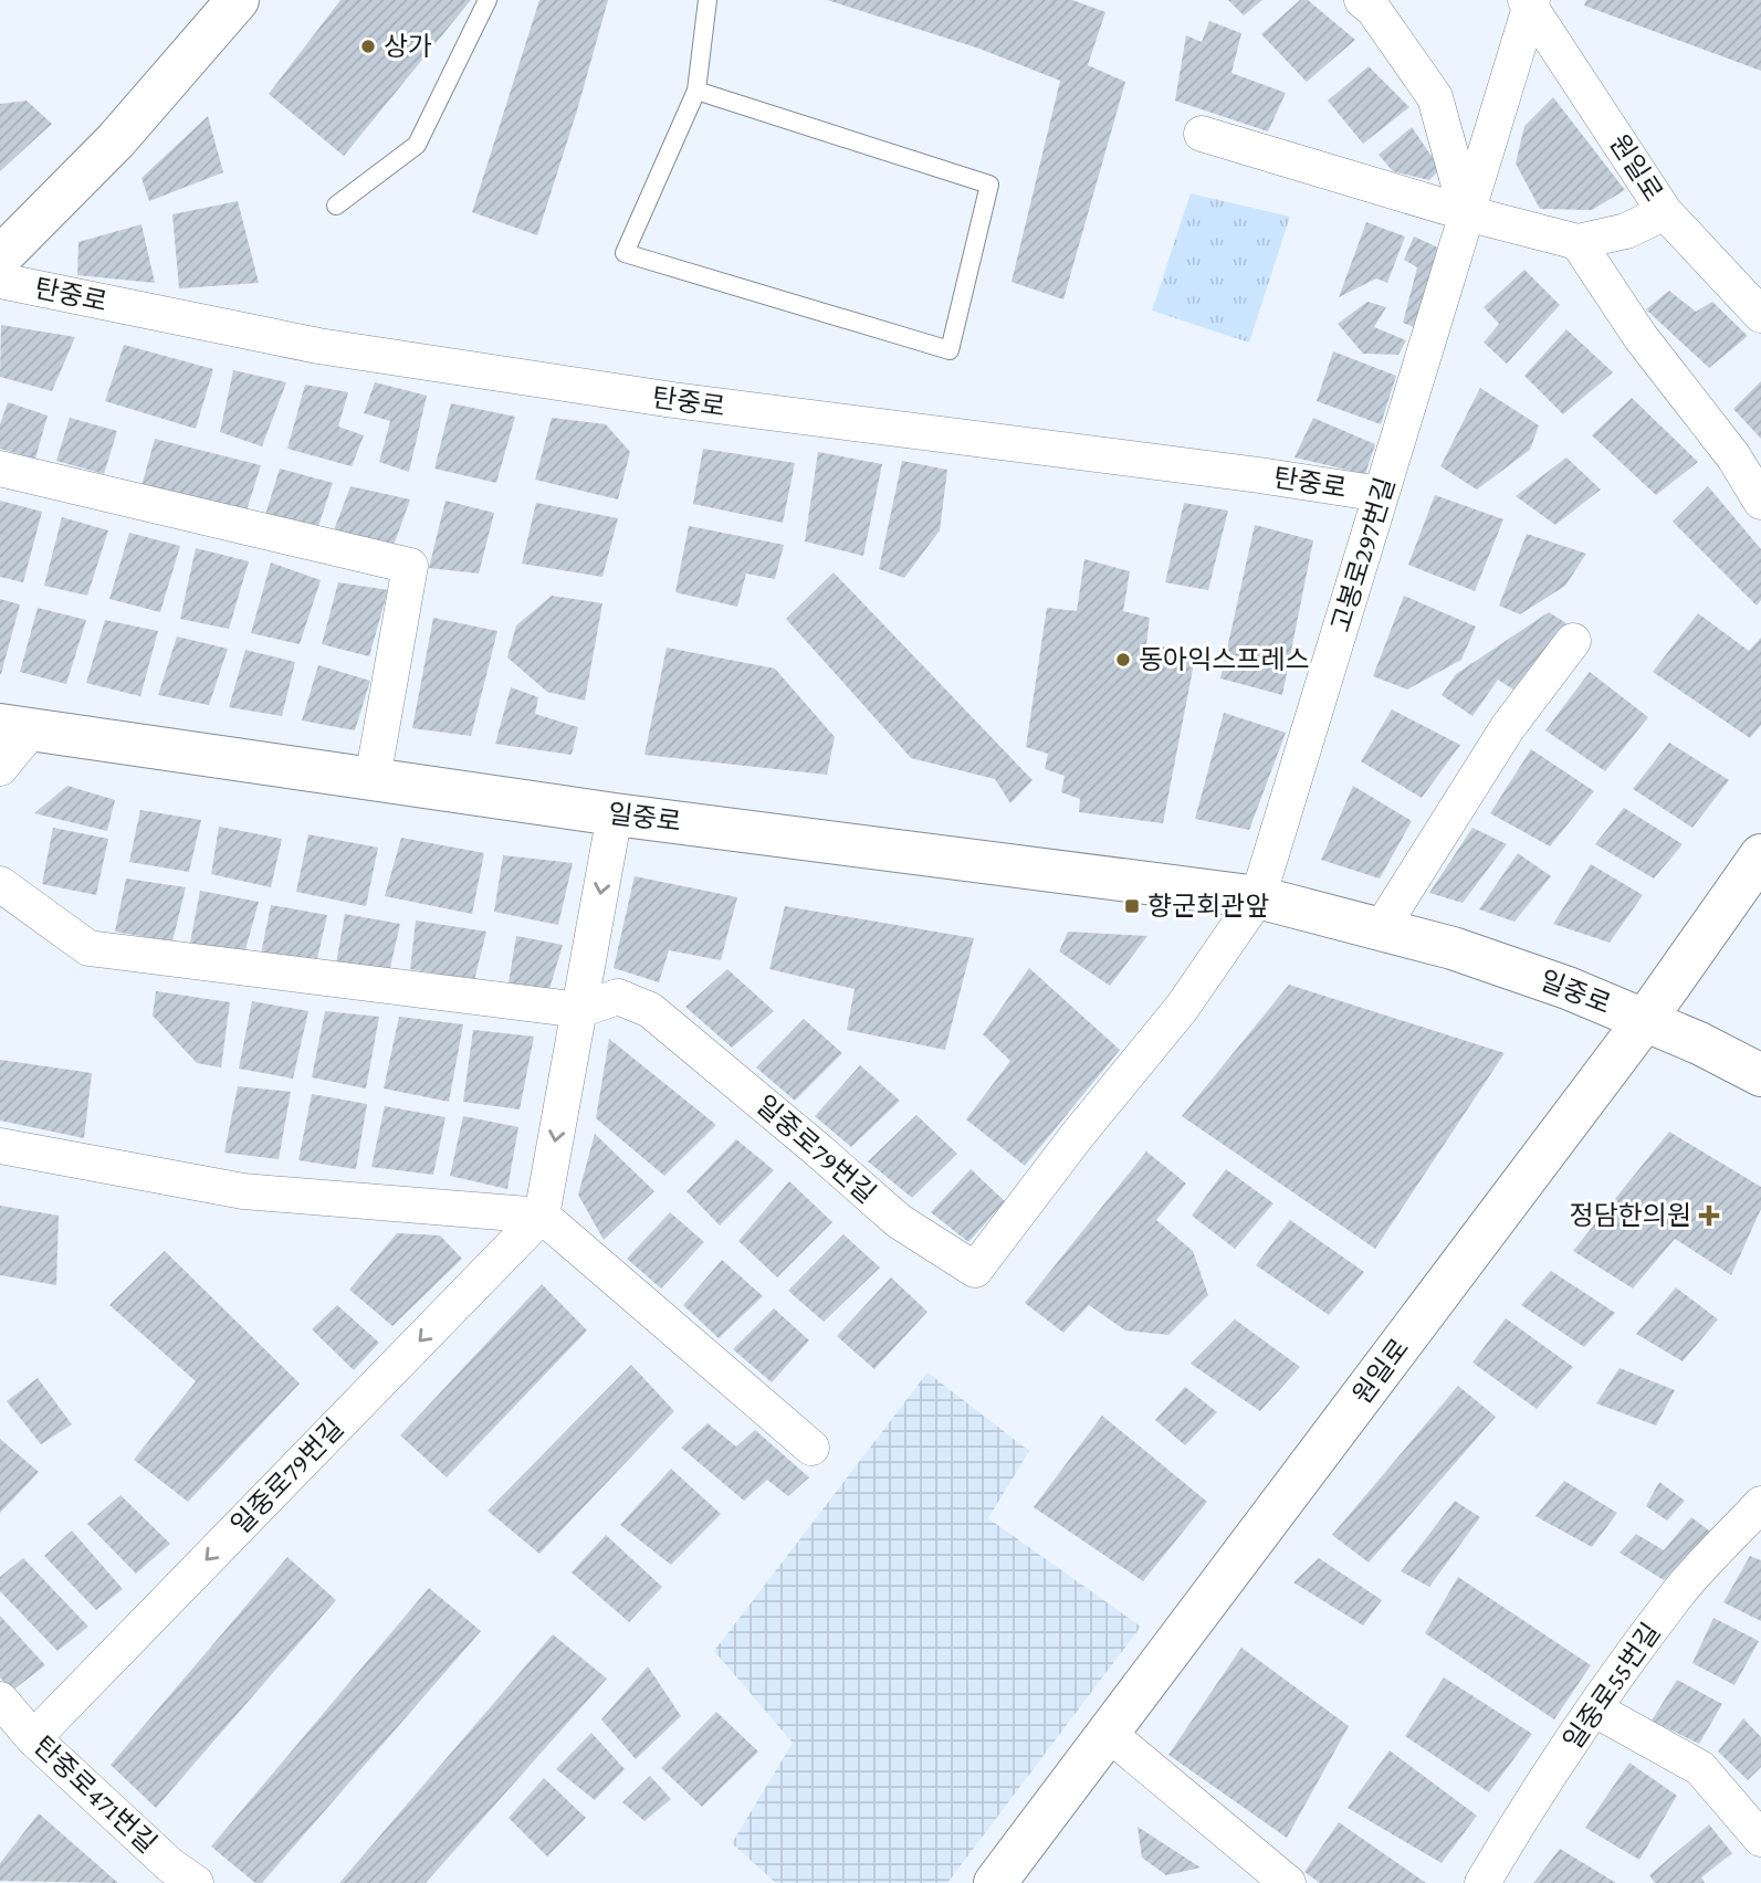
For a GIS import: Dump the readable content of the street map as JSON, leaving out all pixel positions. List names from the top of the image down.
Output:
{
  "streets": {
    "street": [
      "원일로",
      "탄중로",
      "고봉로297번길",
      "일중로",
      "일중로79번길",
      "일중로55번길",
      "탄중로471번길"
    ]
  },
  "crossings": [
    ["원일로", "고봉로297번길"],
    ["원일로", "일중로"],
    ["탄중로", "고봉로297번길"],
    ["고봉로297번길", "일중로"],
    ["고봉로297번길", "일중로79번길"],
    ["일중로", "일중로79번길"],
    ["일중로79번길", "탄중로471번길"]
  ],
  "places": {
    "other": ["상가", "동아익스프레스"],
    "transit": ["향군회관앞"],
    "health": ["정담한의원"]
  }
}
